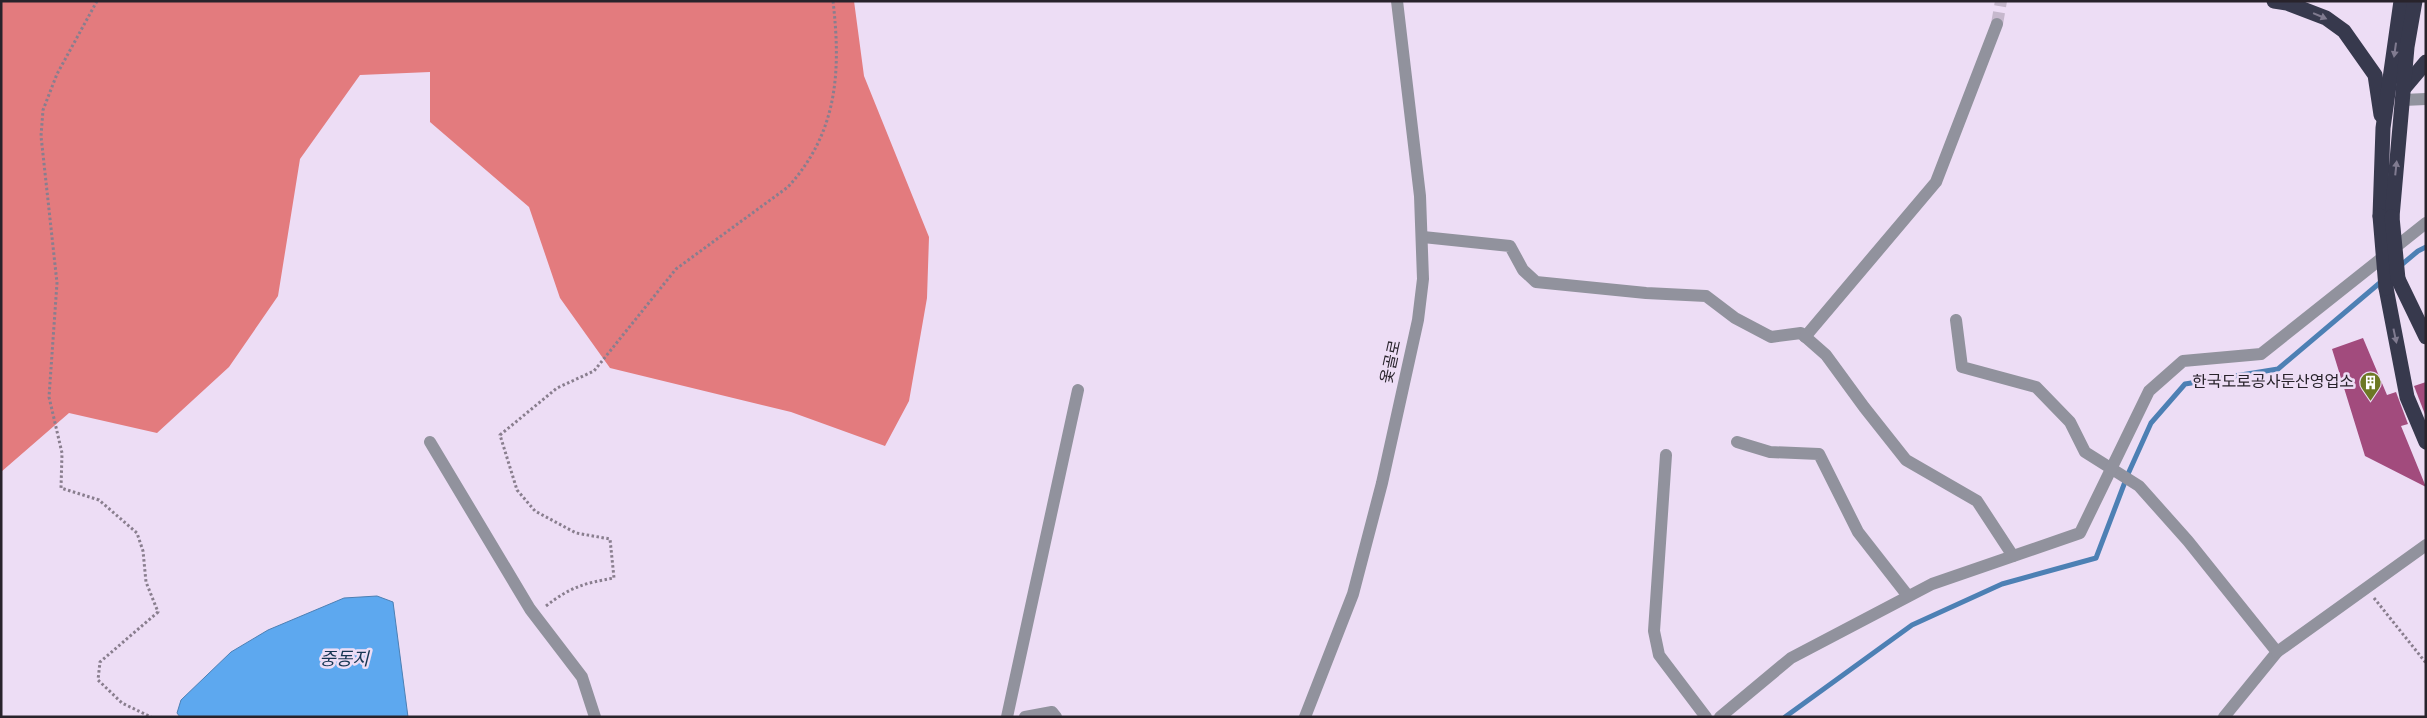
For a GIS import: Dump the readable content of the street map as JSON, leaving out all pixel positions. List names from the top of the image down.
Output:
{
  "streets": {
    "street": ["옻골로"]
  },
  "water": ["중동지"],
  "places": {
    "building": ["한국도로공사둔산영업소"]
  }
}
